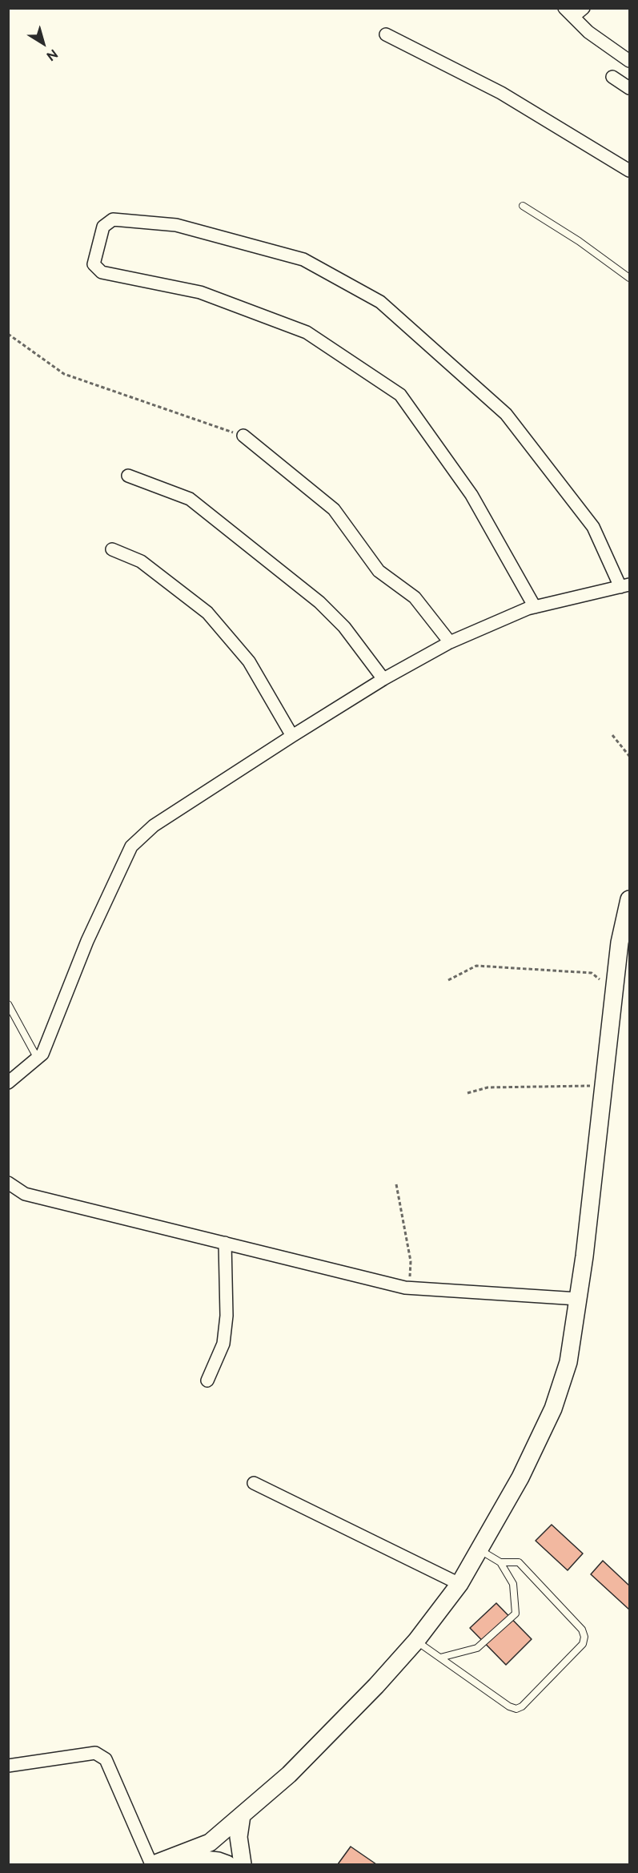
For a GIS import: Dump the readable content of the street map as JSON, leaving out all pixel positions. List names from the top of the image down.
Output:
{
  "north": "bottom right"
}
